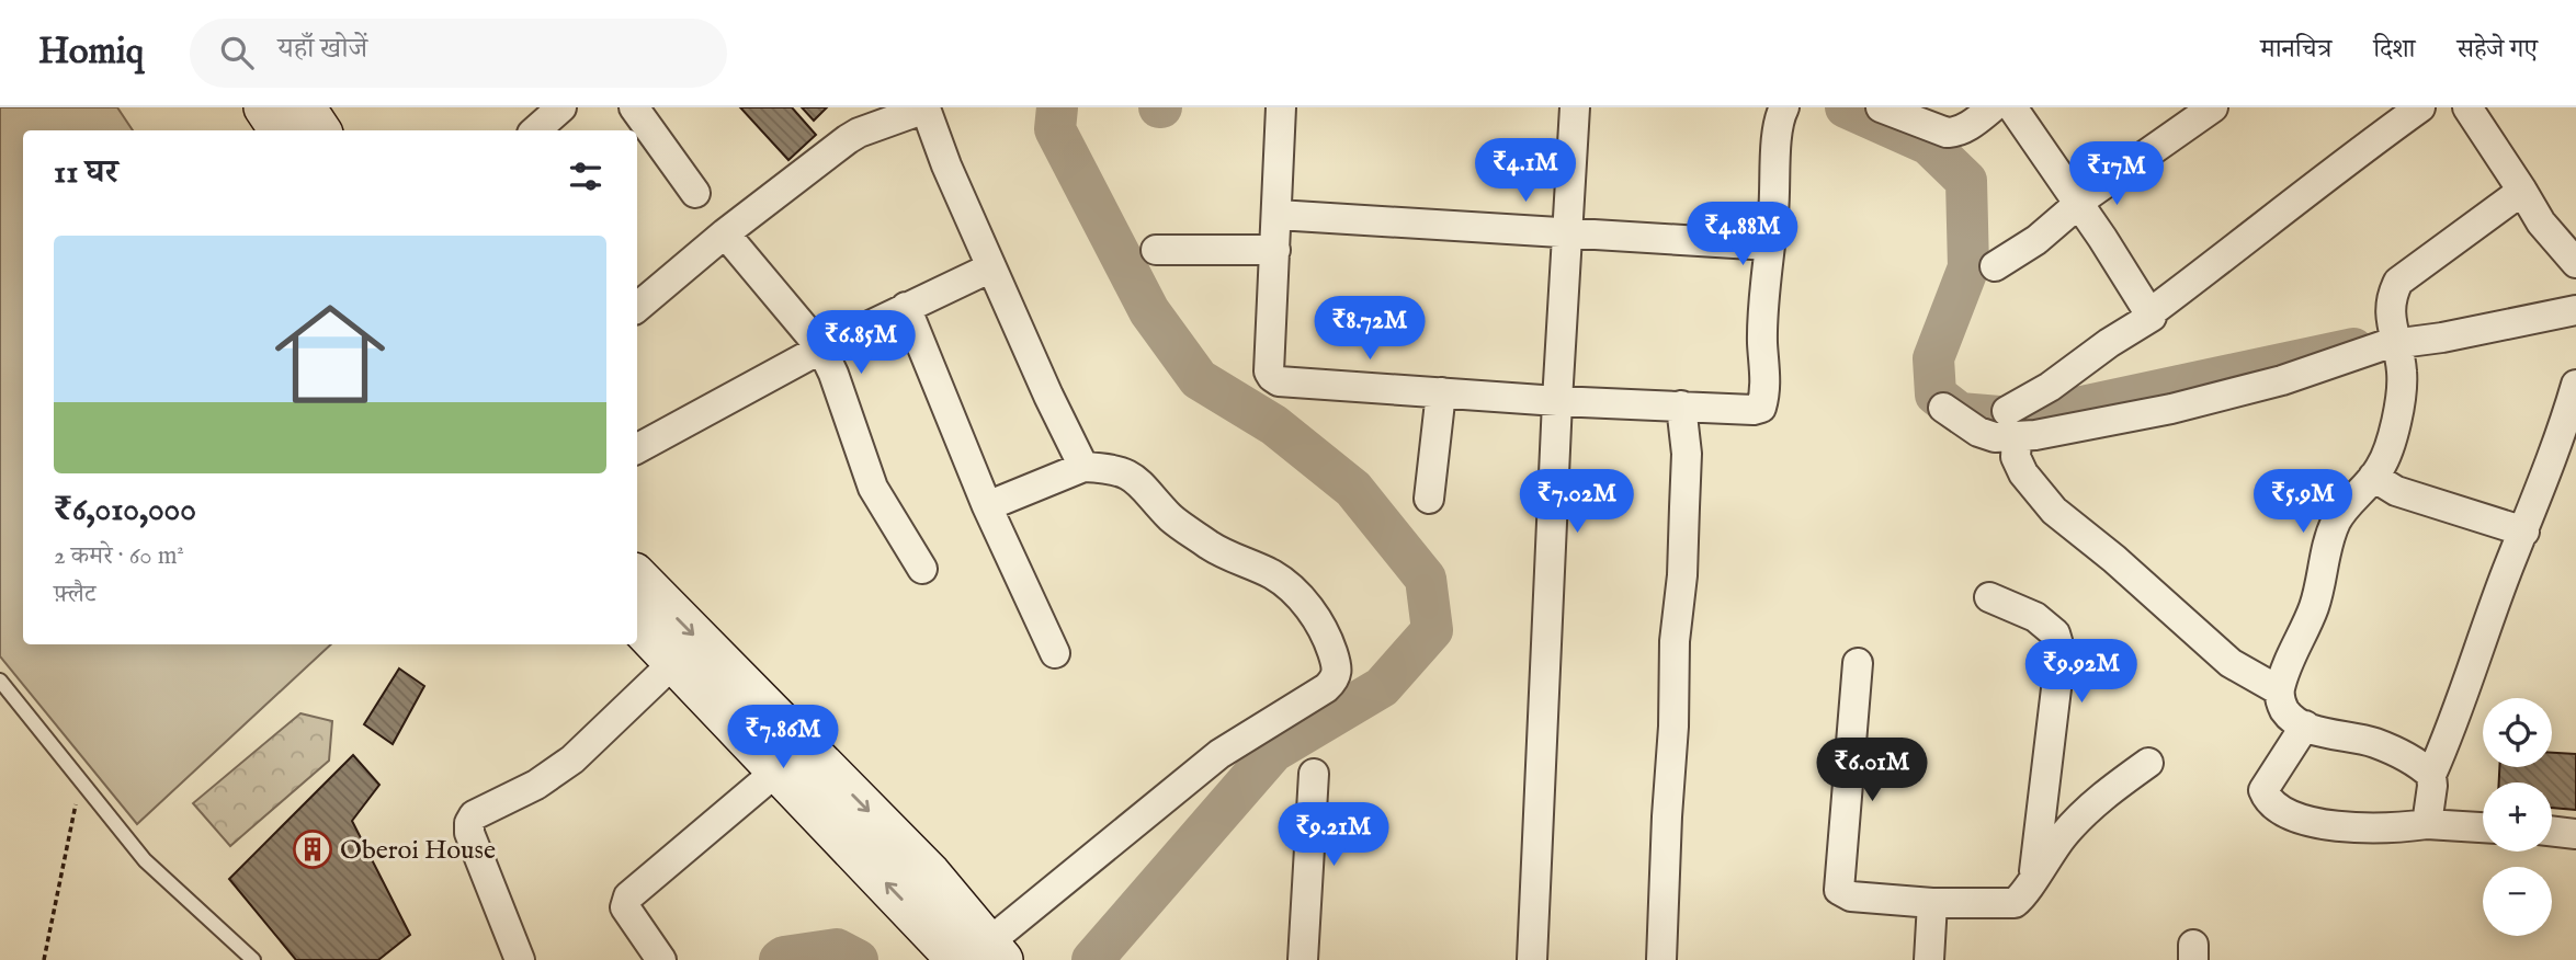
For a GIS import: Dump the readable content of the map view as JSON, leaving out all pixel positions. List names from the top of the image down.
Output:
{
  "places": {
    "building": ["Oberoi House"]
  },
  "page": {
    "header": "Homiq",
    "search": "यहाँ खोजें",
    "nav": ["मानचित्र", "दिशा", "सहेजे गए"],
    "heading": "11 घर",
    "price": [
      "₹4.1M",
      "₹17M",
      "₹4.88M",
      "₹8.72M",
      "₹6.85M",
      "₹7.02M",
      "₹5.9M",
      "₹9.92M",
      "₹7.86M",
      "₹6.01M",
      "₹9.21M"
    ],
    "list": [
      {
        "name": "₹6,010,000",
        "note": "2 कमरे · 60 m² · फ़्लैट"
      }
    ],
    "map_buttons": ["+", "−"]
  }
}
